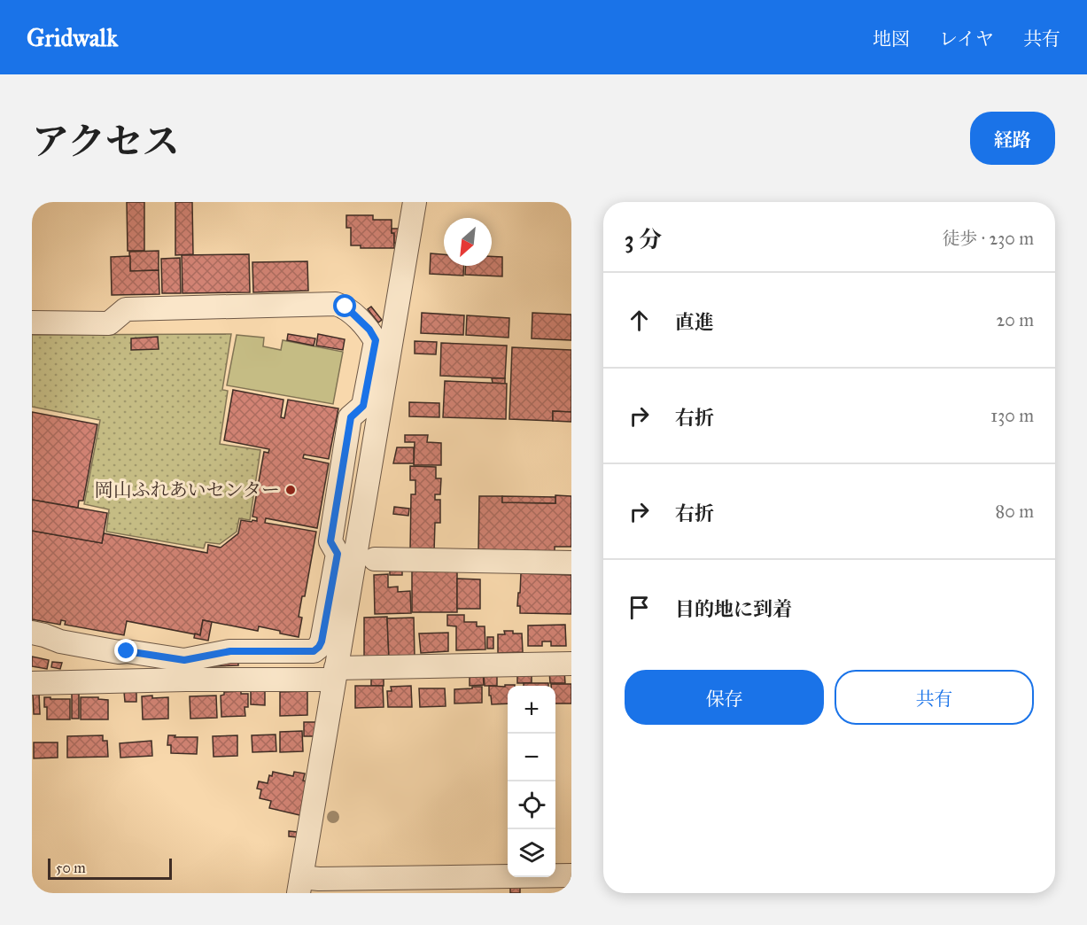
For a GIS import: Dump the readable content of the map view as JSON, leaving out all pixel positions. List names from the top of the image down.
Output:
{
  "places": ["岡山ふれあいセンター"],
  "scale_bar": "50 m",
  "north": "bottom left",
  "page": {
    "header": "Gridwalk",
    "nav": ["地図", "レイヤ", "共有"],
    "title": "アクセス",
    "buttons": [
      "経路",
      ["保存", "共有"]
    ],
    "heading": ["3 分", "徒歩 · 230 m"],
    "list": [
      ["直進", "20 m"],
      ["右折", "130 m"],
      ["右折", "80 m"],
      "目的地に到着"
    ],
    "map_buttons": ["+", "−"],
    "scale": "50 m"
  }
}
